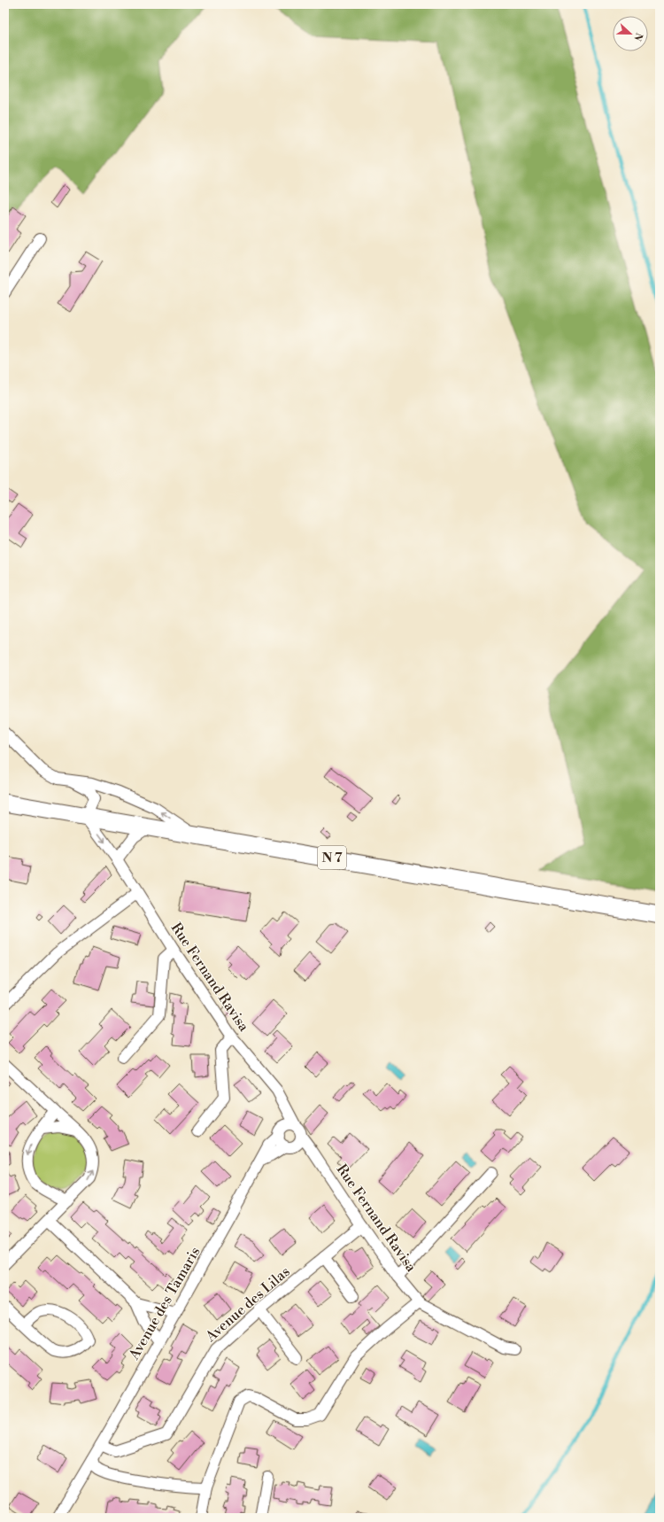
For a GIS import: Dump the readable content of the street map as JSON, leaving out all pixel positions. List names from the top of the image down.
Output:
{
  "streets": {
    "main road": ["N 7"],
    "street": ["Rue Fernand Ravisa", "Avenue des Tamaris", "Avenue des Lilas"]
  },
  "crossings": [
    ["N 7", "Rue Fernand Ravisa"],
    ["Rue Fernand Ravisa", "Avenue des Tamaris"],
    ["Rue Fernand Ravisa", "Avenue des Lilas"],
    ["Avenue des Tamaris", "Avenue des Lilas"]
  ],
  "north": "right"
}
